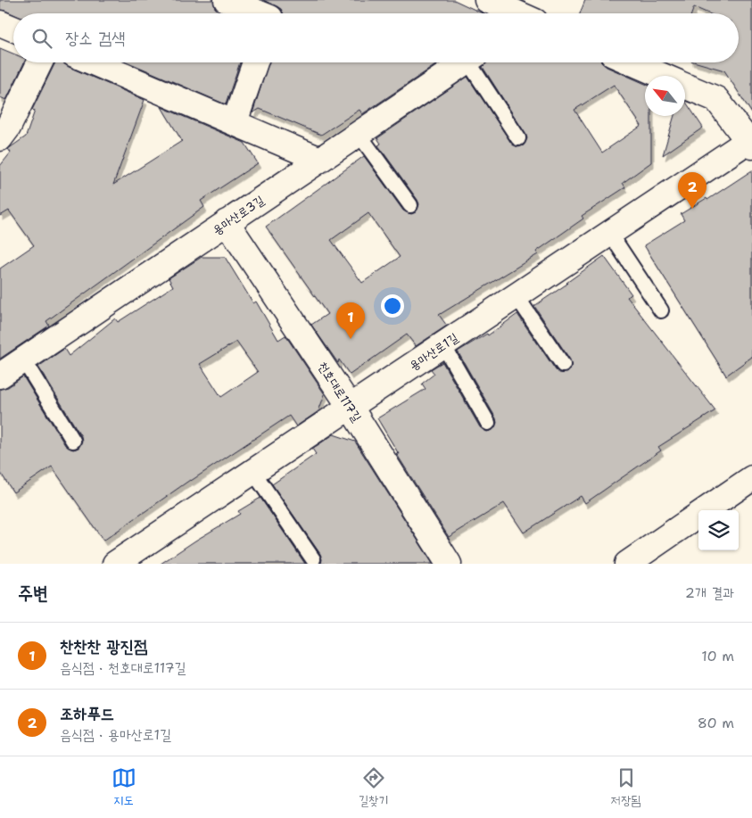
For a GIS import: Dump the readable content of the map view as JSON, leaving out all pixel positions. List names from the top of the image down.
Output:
{
  "streets": {
    "street": ["용마산로3길", "용마산로1길", "천호대로117길"]
  },
  "crossings": [
    ["용마산로3길", "천호대로117길"],
    ["용마산로1길", "천호대로117길"]
  ],
  "north": "top left",
  "page": {
    "search": "장소 검색",
    "pins": ["2", "1"],
    "heading": ["주변", "2개 결과"],
    "list": [
      {
        "mark": "1",
        "name": "찬찬찬 광진점",
        "note": "음식점 · 천호대로117길",
        "value": "10 m"
      },
      {
        "mark": "2",
        "name": "조하푸드",
        "note": "음식점 · 용마산로1길",
        "value": "80 m"
      }
    ],
    "nav": ["지도", "길찾기", "저장됨"]
  }
}
